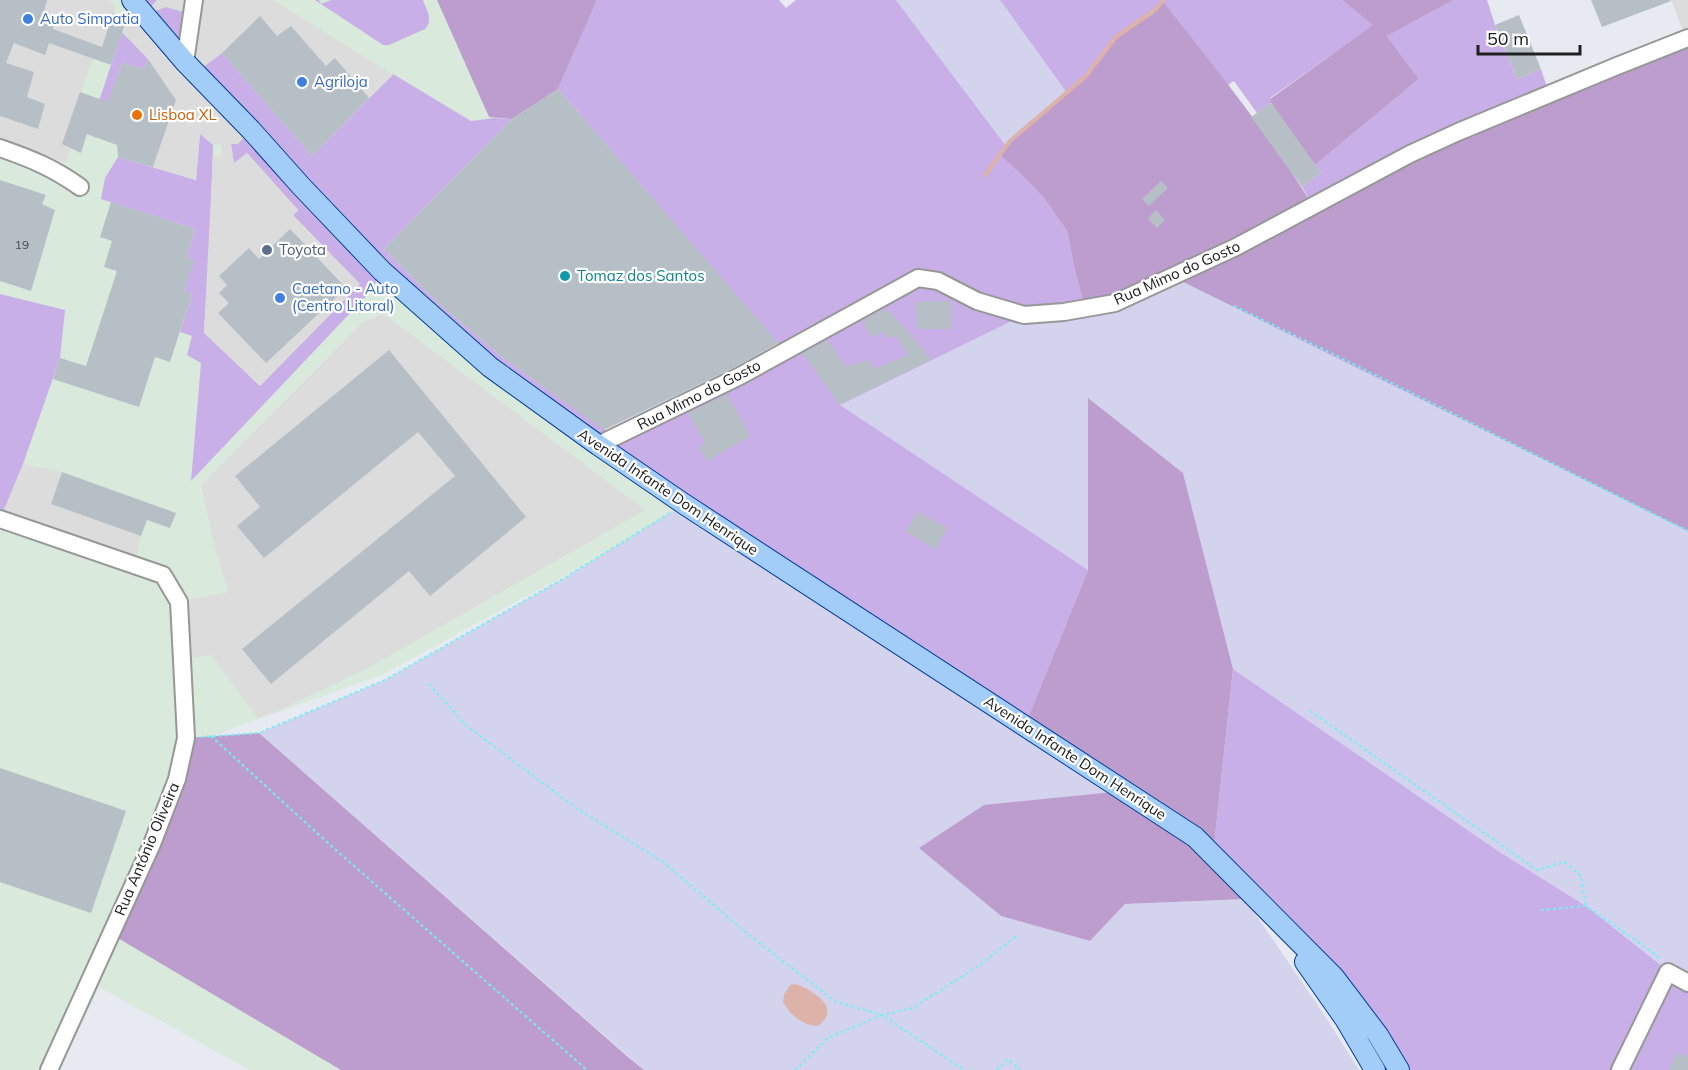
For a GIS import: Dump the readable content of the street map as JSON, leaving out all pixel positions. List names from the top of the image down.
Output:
{
  "streets": {
    "main road": ["Avenida Infante Dom Henrique"],
    "street": ["Rua Mimo do Gosto", "Rua António Oliveira"]
  },
  "crossings": [
    ["Rua Mimo do Gosto", "Avenida Infante Dom Henrique"]
  ],
  "places": [
    "Auto Simpatia",
    "Agriloja",
    "Lisboa XL",
    "Toyota",
    "Tomaz dos Santos",
    "Caetano - Auto (Centro Litoral)"
  ],
  "house_numbers": ["19"],
  "scale_bar": "50 m"
}
